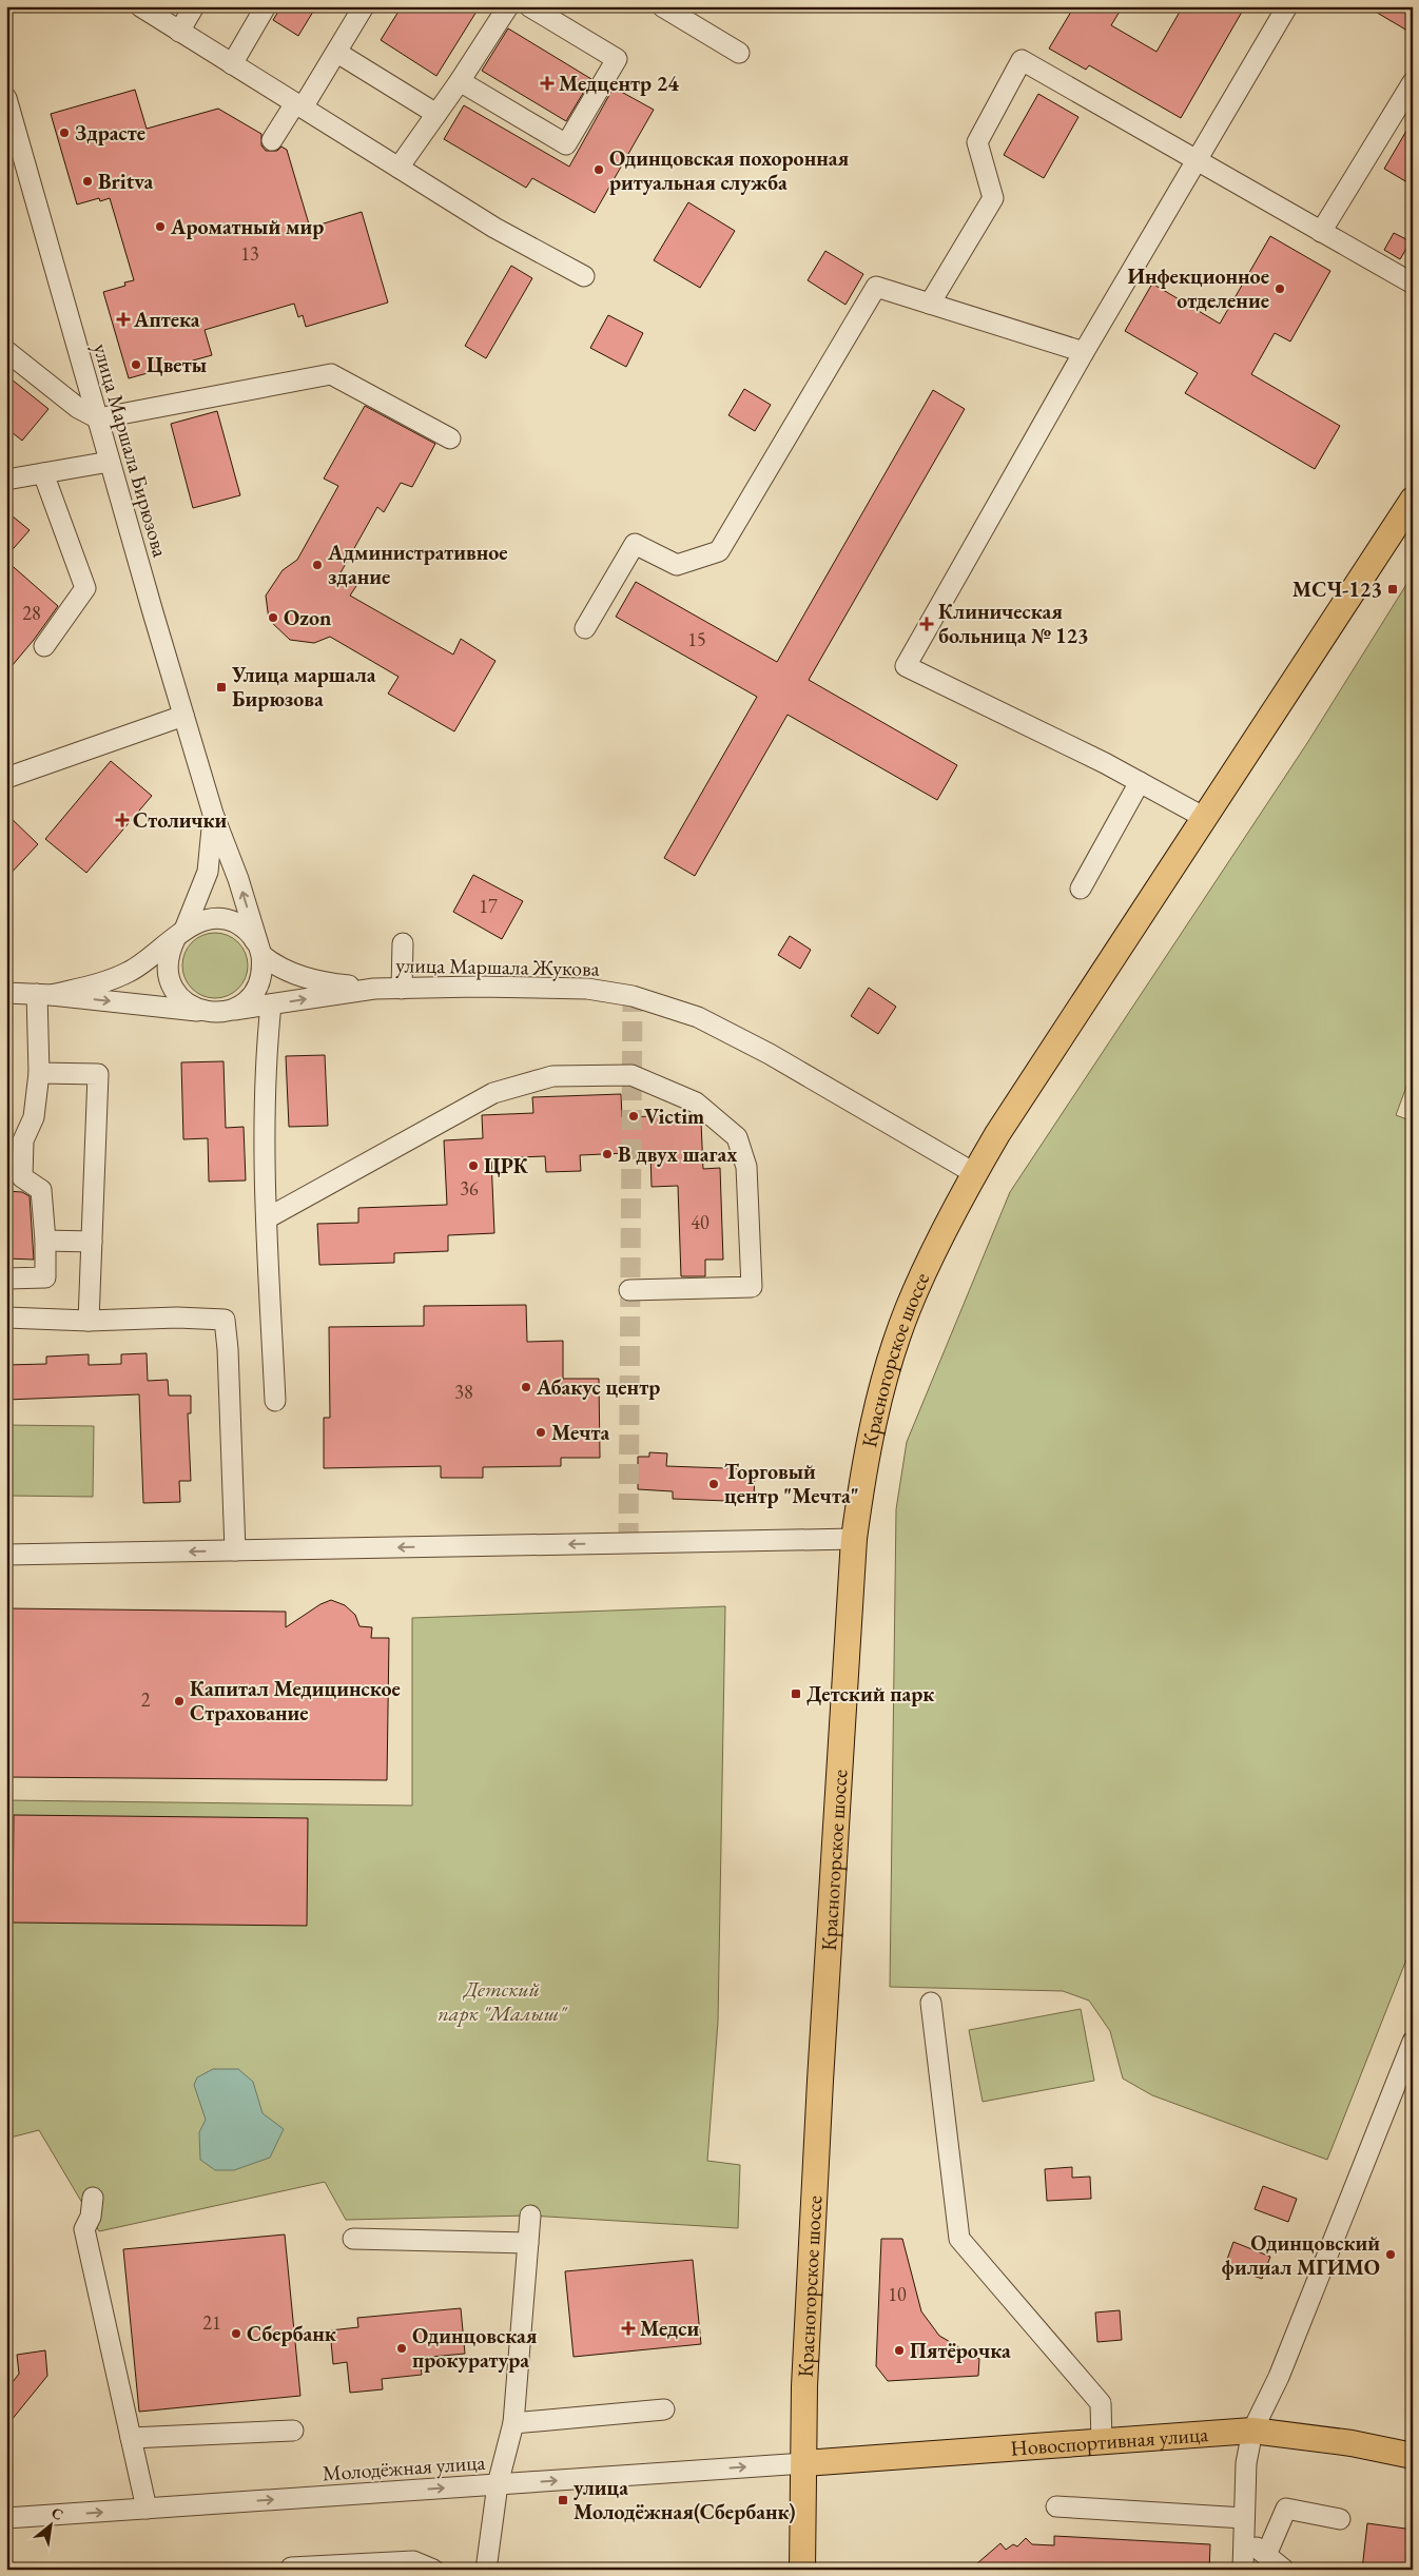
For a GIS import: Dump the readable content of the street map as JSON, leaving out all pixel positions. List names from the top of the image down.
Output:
{
  "streets": {
    "main road": ["Красногорское шоссе", "Новоспортивная улица"],
    "street": ["улица Маршала Бирюзова", "улица Маршала Жукова", "Молодёжная улица"]
  },
  "crossings": [
    ["улица Маршала Бирюзова", "улица Маршала Жукова"],
    ["улица Маршала Жукова", "Красногорское шоссе"],
    ["Красногорское шоссе", "Новоспортивная улица"],
    ["Красногорское шоссе", "Молодёжная улица"],
    ["Новоспортивная улица", "Молодёжная улица"]
  ],
  "parks": ["Детский парк \"Малыш\""],
  "places": {
    "health": [
      "Медцентр 24",
      "Аптека",
      "Клиническая больница № 123",
      "Столички",
      "Медси"
    ],
    "other": [
      "Здрасте",
      "Одинцовская похоронная ритуальная служба",
      "Britva",
      "Ароматный мир",
      "Инфекционное отделение",
      "Цветы",
      "Административное здание",
      "Ozon",
      "Victim",
      "В двух шагах",
      "ЦРК",
      "Абакус центр",
      "Мечта",
      "Торговый центр \"Мечта\"",
      "Капитал Медицинское Страхование",
      "Одинцовский филиал МГИМО",
      "Сбербанк",
      "Одинцовская прокуратура",
      "Пятёрочка"
    ],
    "transit": [
      "МСЧ-123",
      "Улица маршала Бирюзова",
      "Детский парк",
      "улица Молодёжная(Сбербанк)"
    ]
  },
  "house_numbers": [
    "13",
    "28",
    "15",
    "17",
    "36",
    "40",
    "38",
    "2",
    "10",
    "21"
  ],
  "north": "top right"
}
